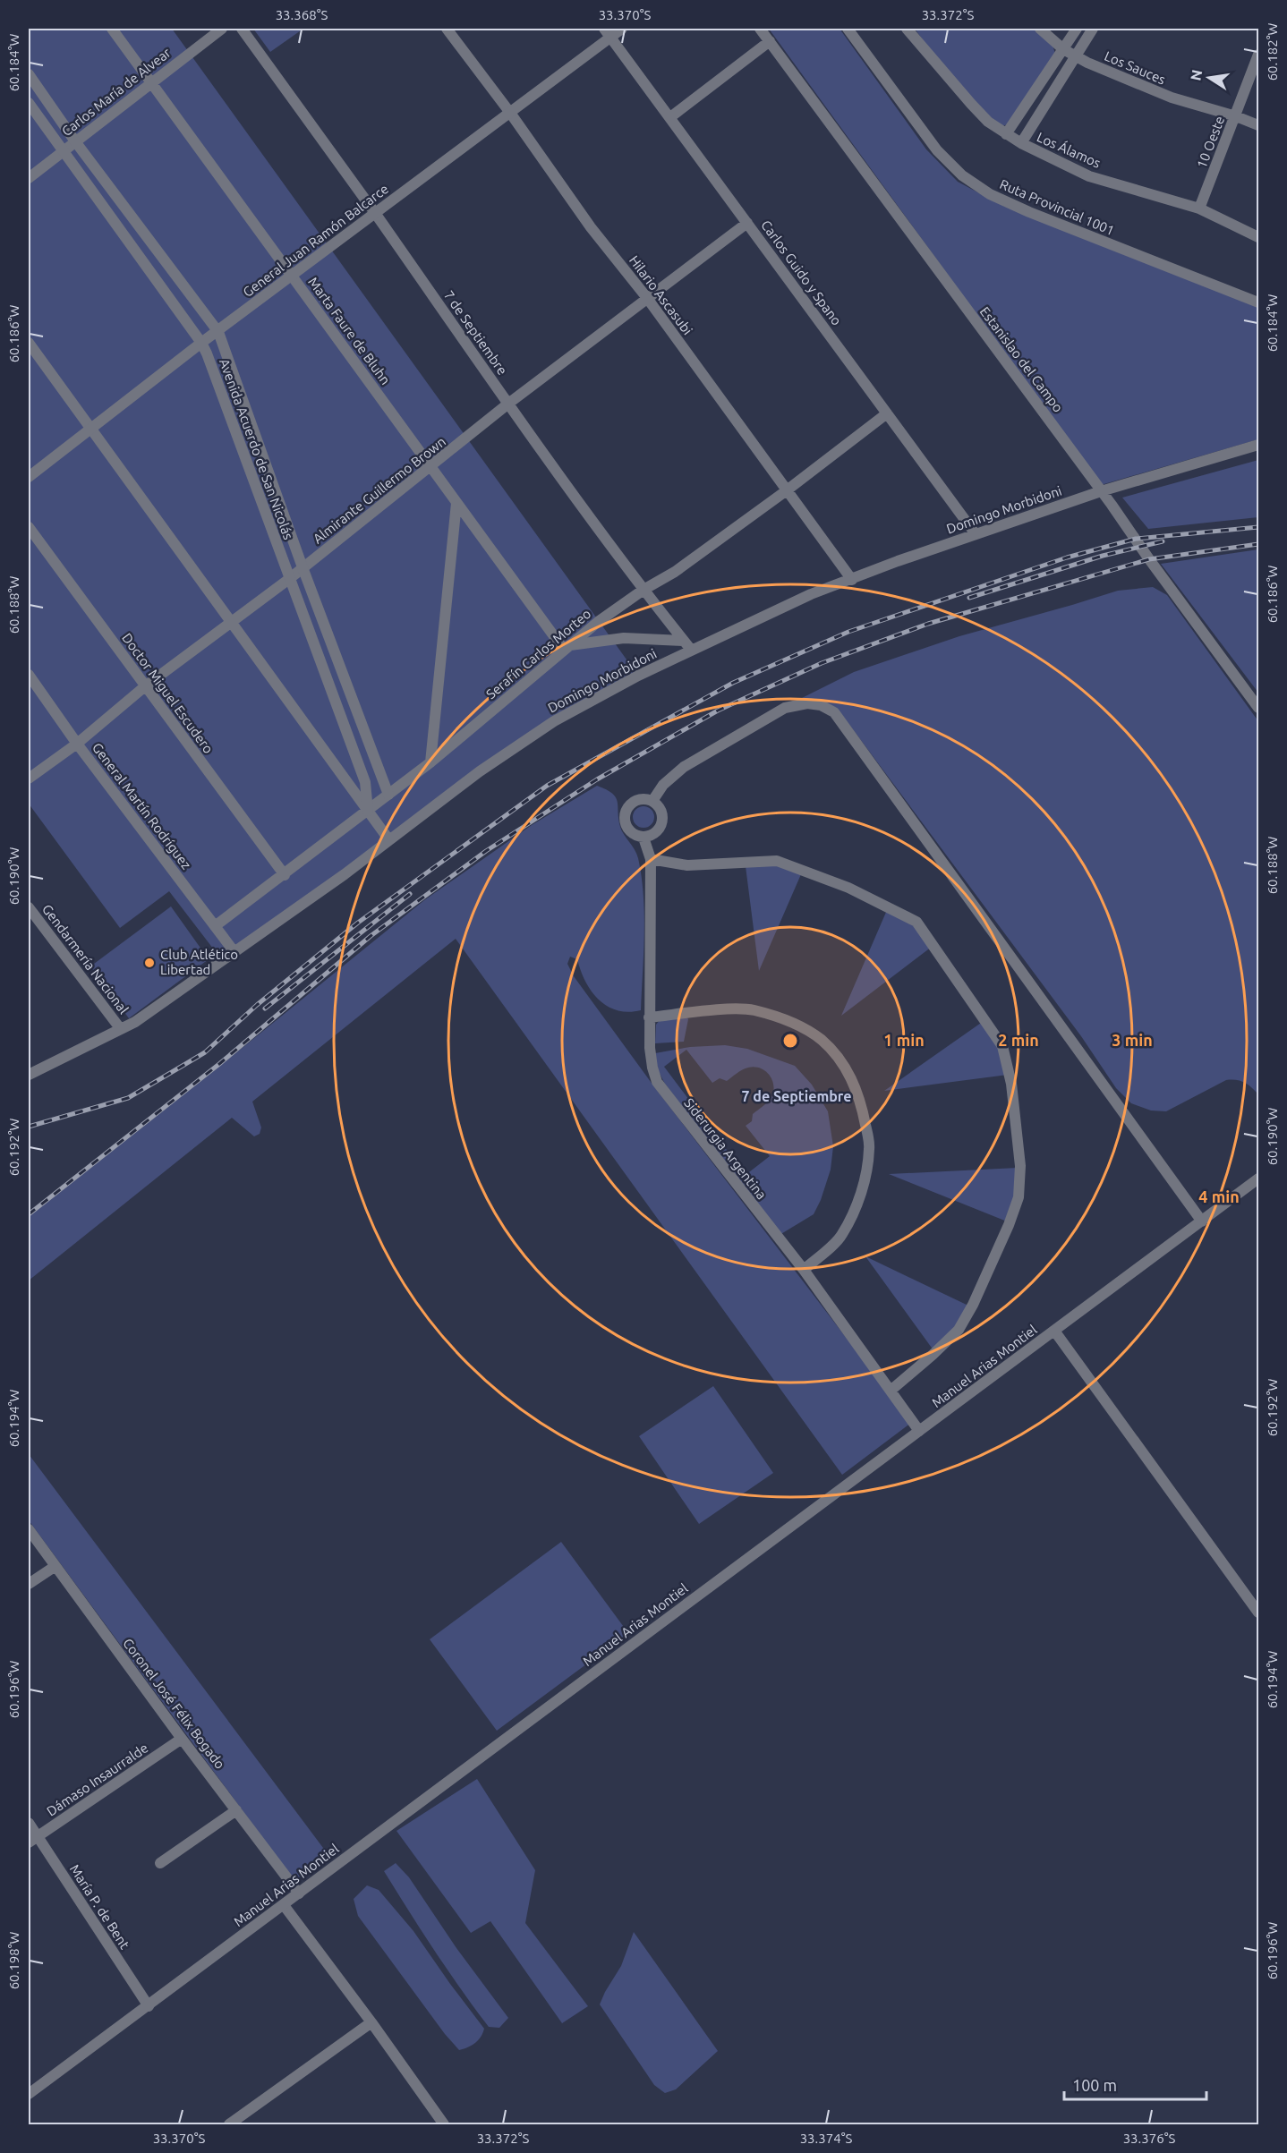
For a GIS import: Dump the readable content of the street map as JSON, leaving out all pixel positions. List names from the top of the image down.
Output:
{
  "streets": {
    "street": [
      "Los Sauces",
      "Carlos María de Alvear",
      "10 Oeste",
      "Los Álamos",
      "Ruta Provincial 1001",
      "General Juan Ramón Balcarce",
      "Carlos Guido y Spano",
      "Hilario Ascasubi",
      "Marta Faure de Bluhn",
      "7 de Septiembre",
      "Estanislao del Campo",
      "Avenida Acuerdo de San Nicolás",
      "Almirante Guillermo Brown",
      "Domingo Morbidoni",
      "Serafín Carlos Morteo",
      "Doctor Miguel Escudero",
      "General Martín Rodríguez",
      "Gendarmería Nacional",
      "Siderurgia Argentina",
      "Manuel Arias Montiel",
      "Coronel José Félix Bogado",
      "Dámaso Insaurralde",
      "María P. de Bent"
    ]
  },
  "crossings": [
    ["Los Sauces", "10 Oeste"],
    ["Carlos María de Alvear", "Marta Faure de Bluhn"],
    ["Carlos María de Alvear", "Avenida Acuerdo de San Nicolás"],
    ["10 Oeste", "Los Álamos"],
    ["General Juan Ramón Balcarce", "Carlos Guido y Spano"],
    ["General Juan Ramón Balcarce", "Hilario Ascasubi"],
    ["General Juan Ramón Balcarce", "Marta Faure de Bluhn"],
    ["General Juan Ramón Balcarce", "7 de Septiembre"],
    ["General Juan Ramón Balcarce", "Avenida Acuerdo de San Nicolás"],
    ["Carlos Guido y Spano", "Almirante Guillermo Brown"],
    ["Carlos Guido y Spano", "Domingo Morbidoni"],
    ["Carlos Guido y Spano", "Serafín Carlos Morteo"],
    ["Hilario Ascasubi", "Almirante Guillermo Brown"],
    ["Hilario Ascasubi", "Domingo Morbidoni"],
    ["Hilario Ascasubi", "Serafín Carlos Morteo"],
    ["Marta Faure de Bluhn", "Almirante Guillermo Brown"],
    ["Marta Faure de Bluhn", "Serafín Carlos Morteo"],
    ["7 de Septiembre", "Almirante Guillermo Brown"],
    ["7 de Septiembre", "Domingo Morbidoni"],
    ["7 de Septiembre", "Serafín Carlos Morteo"],
    ["Estanislao del Campo", "Domingo Morbidoni"],
    ["Avenida Acuerdo de San Nicolás", "Almirante Guillermo Brown"],
    ["Avenida Acuerdo de San Nicolás", "Serafín Carlos Morteo"],
    ["Almirante Guillermo Brown", "Doctor Miguel Escudero"],
    ["Almirante Guillermo Brown", "General Martín Rodríguez"],
    ["Domingo Morbidoni", "General Martín Rodríguez"],
    ["Domingo Morbidoni", "Gendarmería Nacional"],
    ["Serafín Carlos Morteo", "Doctor Miguel Escudero"],
    ["Serafín Carlos Morteo", "General Martín Rodríguez"],
    ["Siderurgia Argentina", "Manuel Arias Montiel"],
    ["Manuel Arias Montiel", "Coronel José Félix Bogado"],
    ["Manuel Arias Montiel", "María P. de Bent"],
    ["Coronel José Félix Bogado", "Dámaso Insaurralde"],
    ["Dámaso Insaurralde", "María P. de Bent"]
  ],
  "districts": ["7 de Septiembre"],
  "places": ["Club Atlético Libertad"],
  "scale_bar": "100 m",
  "north": "left",
  "coordinates": [
    "33.368°S",
    "33.370°S",
    "33.372°S",
    "60.182°W",
    "60.184°W",
    "60.186°W",
    "60.188°W",
    "60.190°W",
    "60.192°W",
    "60.194°W",
    "60.196°W",
    "60.198°W",
    "33.374°S",
    "33.376°S"
  ],
  "rings": [
    "1 min",
    "2 min",
    "3 min",
    "4 min"
  ]
}
